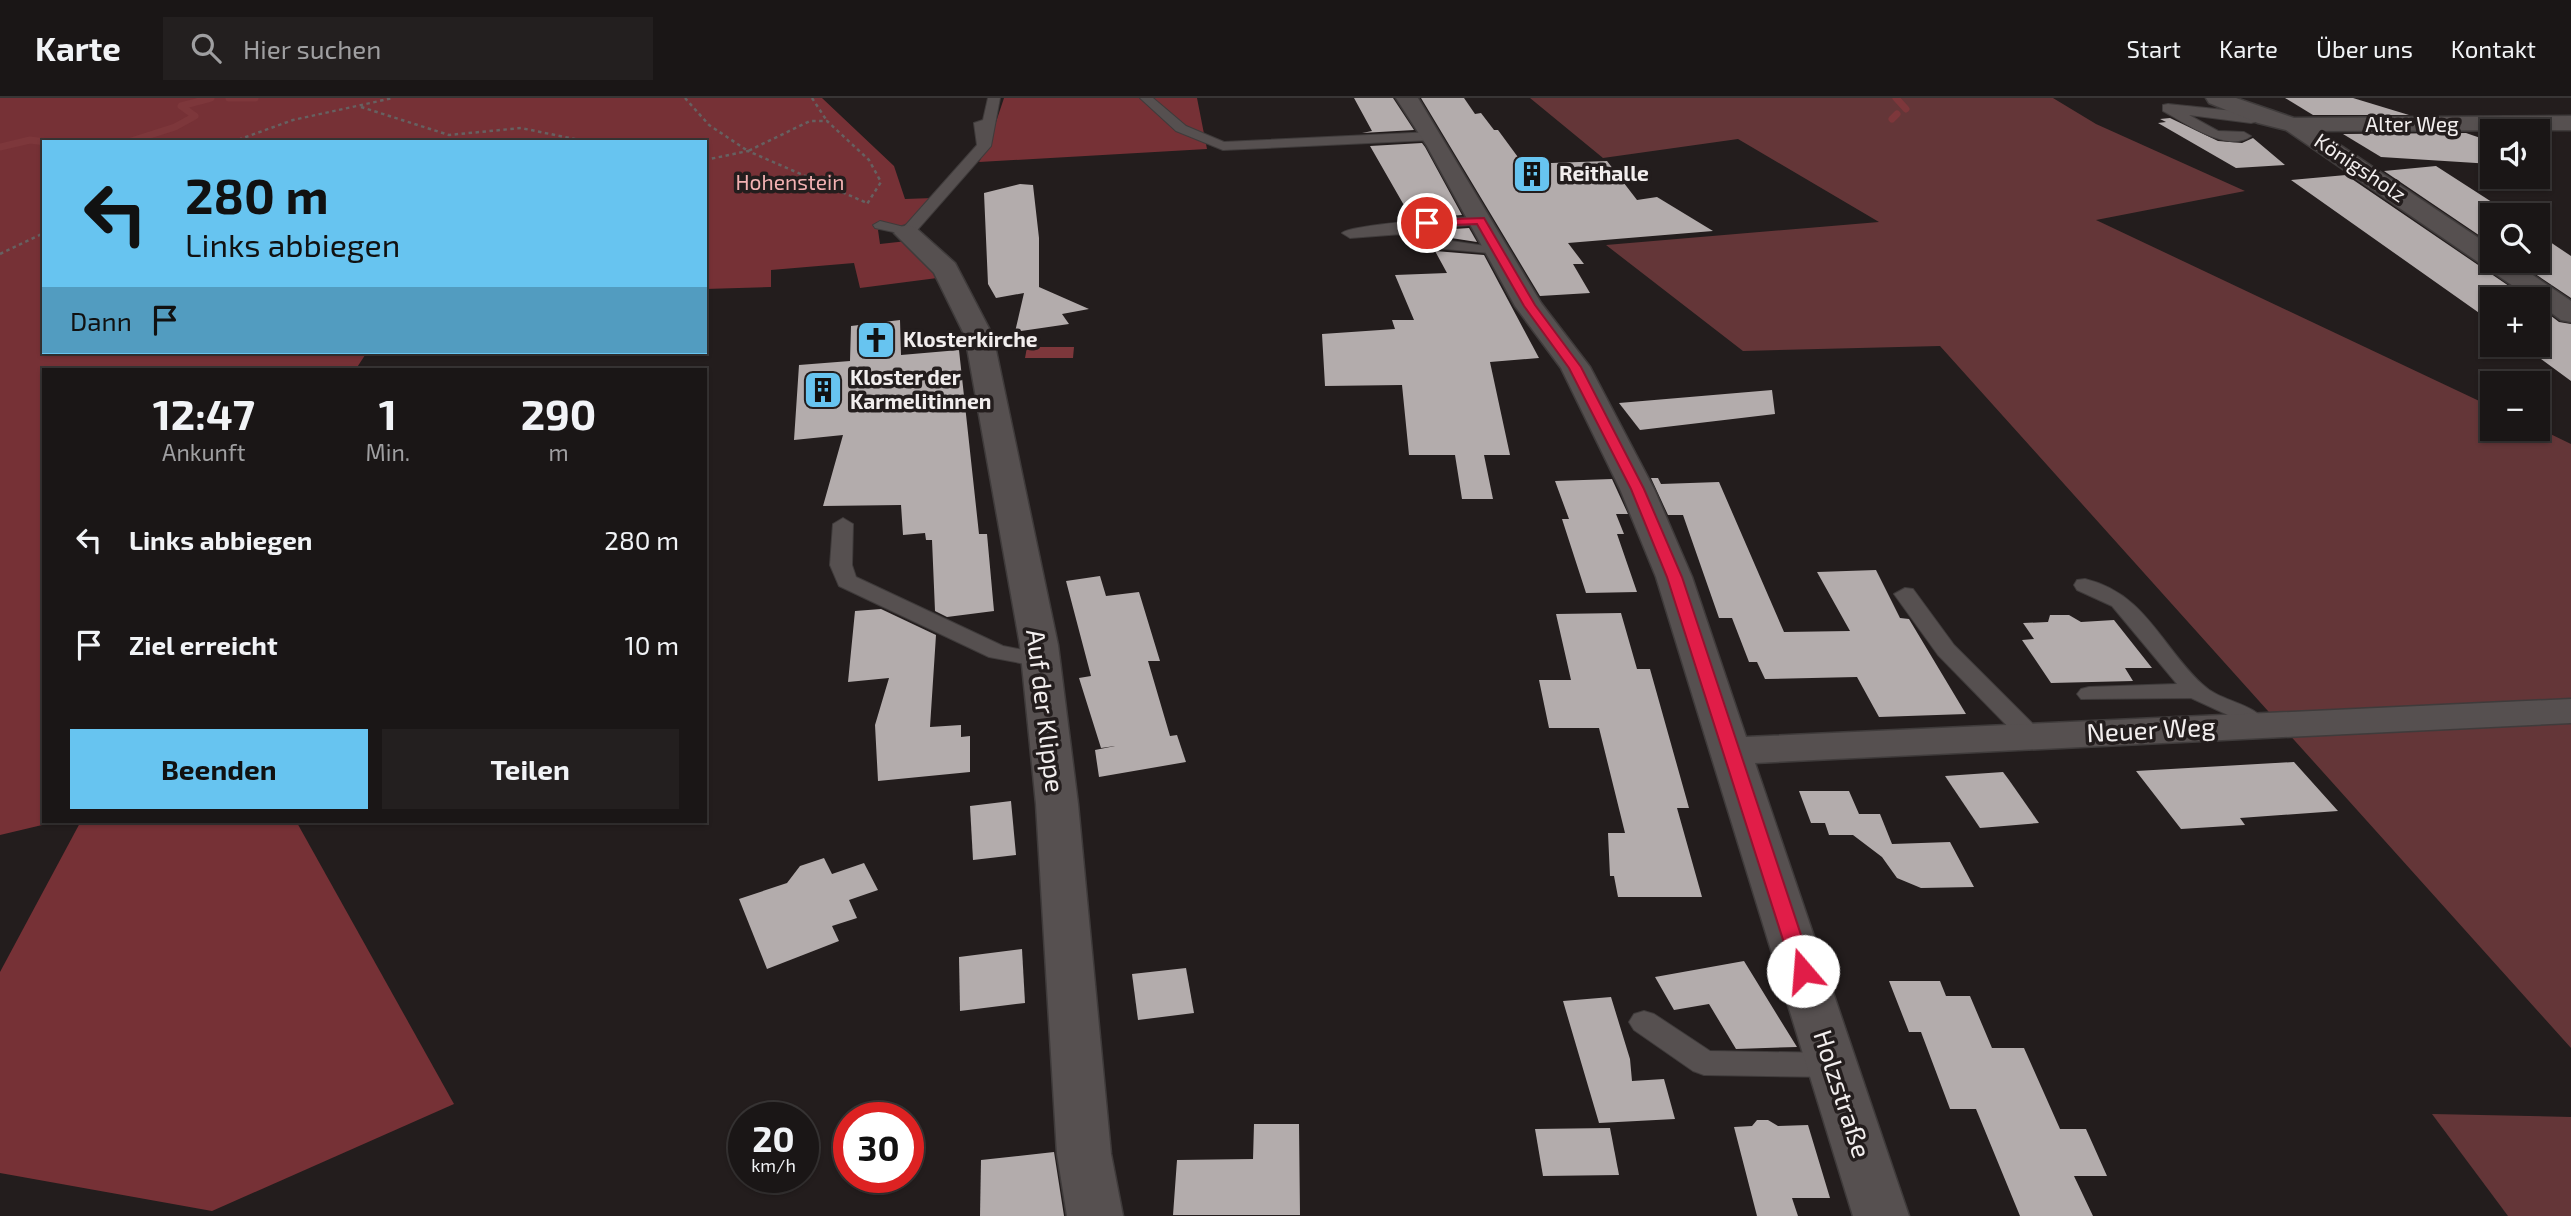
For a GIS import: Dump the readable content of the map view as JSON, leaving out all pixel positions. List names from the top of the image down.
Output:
{
  "streets": {
    "street": [
      "Alter Weg",
      "Königsholz",
      "Auf der Klippe",
      "Neuer Weg",
      "Holzstraße"
    ]
  },
  "crossings": [
    ["Alter Weg", "Königsholz"],
    ["Neuer Weg", "Holzstraße"]
  ],
  "parks": ["Hohenstein"],
  "places": {
    "building": ["Reithalle", "Kloster der Karmelitinnen"],
    "church": ["Klosterkirche"]
  },
  "page": {
    "header": "Karte",
    "search": "Hier suchen",
    "nav": [
      "Start",
      "Karte",
      "Über uns",
      "Kontakt"
    ],
    "map_buttons": ["+", "−"],
    "turn": ["280 m", "Links abbiegen"],
    "then": "Dann",
    "eta": [
      "12:47",
      "Ankunft",
      "1",
      "Min.",
      "290",
      "m"
    ],
    "list": [
      {
        "name": "Links abbiegen",
        "value": "280 m"
      },
      {
        "name": "Ziel erreicht",
        "value": "10 m"
      }
    ],
    "buttons": ["Beenden", "Teilen"],
    "speed": "20 km/h",
    "limit": "30"
  }
}
